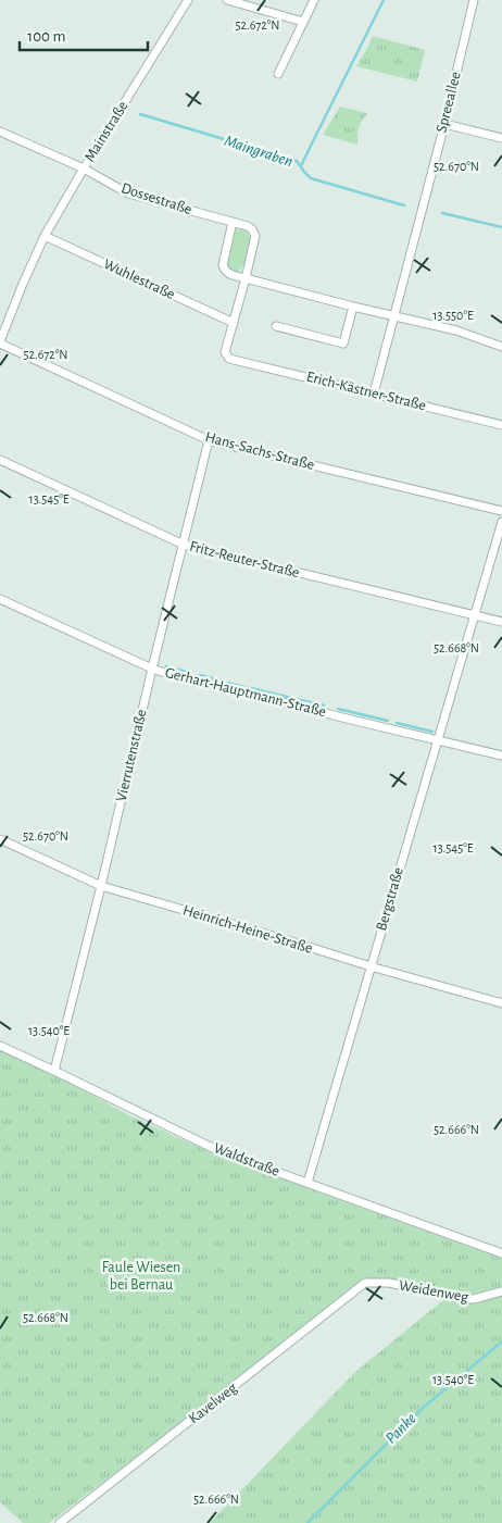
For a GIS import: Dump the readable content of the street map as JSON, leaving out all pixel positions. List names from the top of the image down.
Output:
{
  "streets": {
    "street": [
      "Spreeallee",
      "Mainstraße",
      "Dossestraße",
      "Wuhlestraße",
      "Erich-Kästner-Straße",
      "Hans-Sachs-Straße",
      "Fritz-Reuter-Straße",
      "Gerhart-Hauptmann-Straße",
      "Vierrutenstraße",
      "Bergstraße",
      "Heinrich-Heine-Straße",
      "Waldstraße",
      "Weidenweg",
      "Kavelweg"
    ]
  },
  "crossings": [
    ["Spreeallee", "Erich-Kästner-Straße"],
    ["Mainstraße", "Dossestraße"],
    ["Mainstraße", "Wuhlestraße"],
    ["Mainstraße", "Hans-Sachs-Straße"],
    ["Wuhlestraße", "Erich-Kästner-Straße"],
    ["Hans-Sachs-Straße", "Vierrutenstraße"],
    ["Fritz-Reuter-Straße", "Vierrutenstraße"],
    ["Fritz-Reuter-Straße", "Bergstraße"],
    ["Gerhart-Hauptmann-Straße", "Vierrutenstraße"],
    ["Gerhart-Hauptmann-Straße", "Bergstraße"],
    ["Vierrutenstraße", "Heinrich-Heine-Straße"],
    ["Vierrutenstraße", "Waldstraße"],
    ["Bergstraße", "Heinrich-Heine-Straße"],
    ["Bergstraße", "Waldstraße"],
    ["Weidenweg", "Kavelweg"]
  ],
  "water": ["Maingraben", "Panke"],
  "parks": ["Faule Wiesen bei Bernau"],
  "scale_bar": "100 m",
  "coordinates": [
    "52.672°N",
    "52.670°N",
    "13.550°E",
    "13.545°E",
    "52.668°N",
    "13.540°E",
    "52.666°N"
  ]
}
